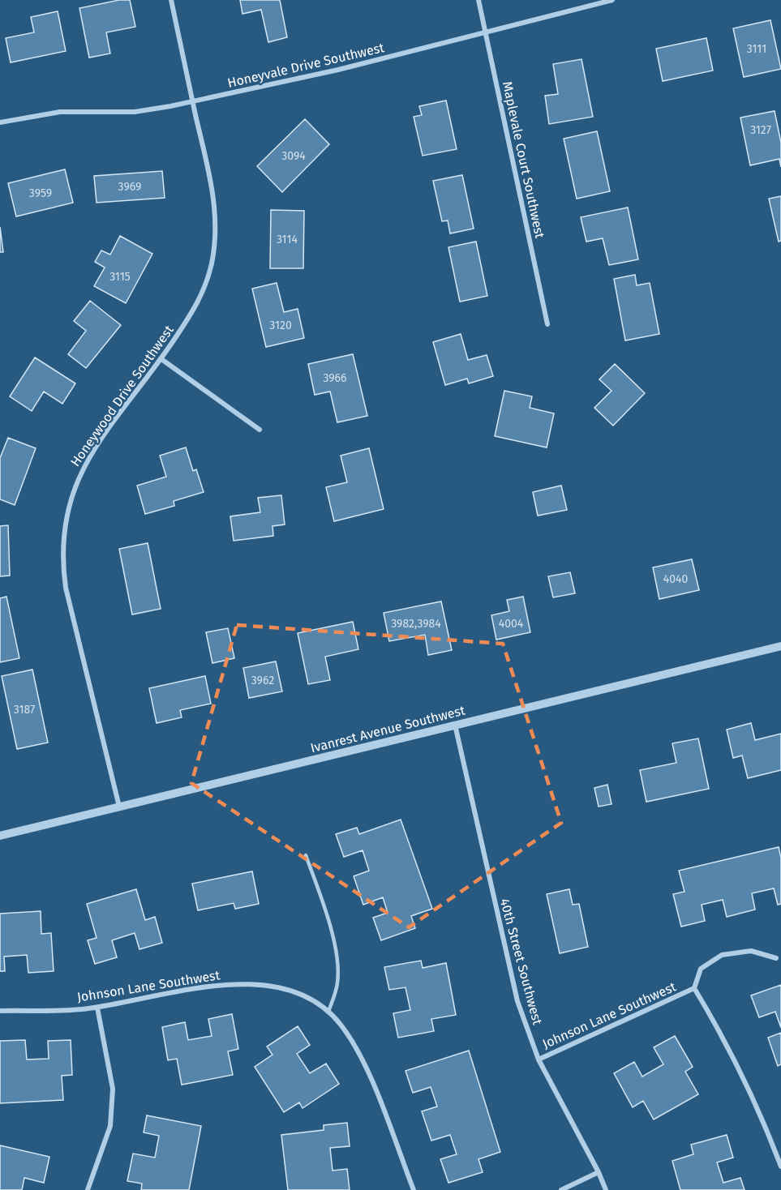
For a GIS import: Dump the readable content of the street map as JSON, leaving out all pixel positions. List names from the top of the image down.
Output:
{
  "streets": {
    "street": [
      "Honeyvale Drive Southwest",
      "Maplevale Court Southwest",
      "Honeywood Drive Southwest",
      "Ivanrest Avenue Southwest",
      "40th Street Southwest",
      "Johnson Lane Southwest"
    ]
  },
  "crossings": [
    ["Honeyvale Drive Southwest", "Maplevale Court Southwest"],
    ["Honeyvale Drive Southwest", "Honeywood Drive Southwest"],
    ["Honeywood Drive Southwest", "Ivanrest Avenue Southwest"],
    ["Ivanrest Avenue Southwest", "40th Street Southwest"],
    ["40th Street Southwest", "Johnson Lane Southwest"]
  ],
  "house_numbers": [
    "3111",
    "3127",
    "3094",
    "3969",
    "3959",
    "3114",
    "3115",
    "3120",
    "3966",
    "4040",
    "3982,3984",
    "4004",
    "3962",
    "3187"
  ]
}
